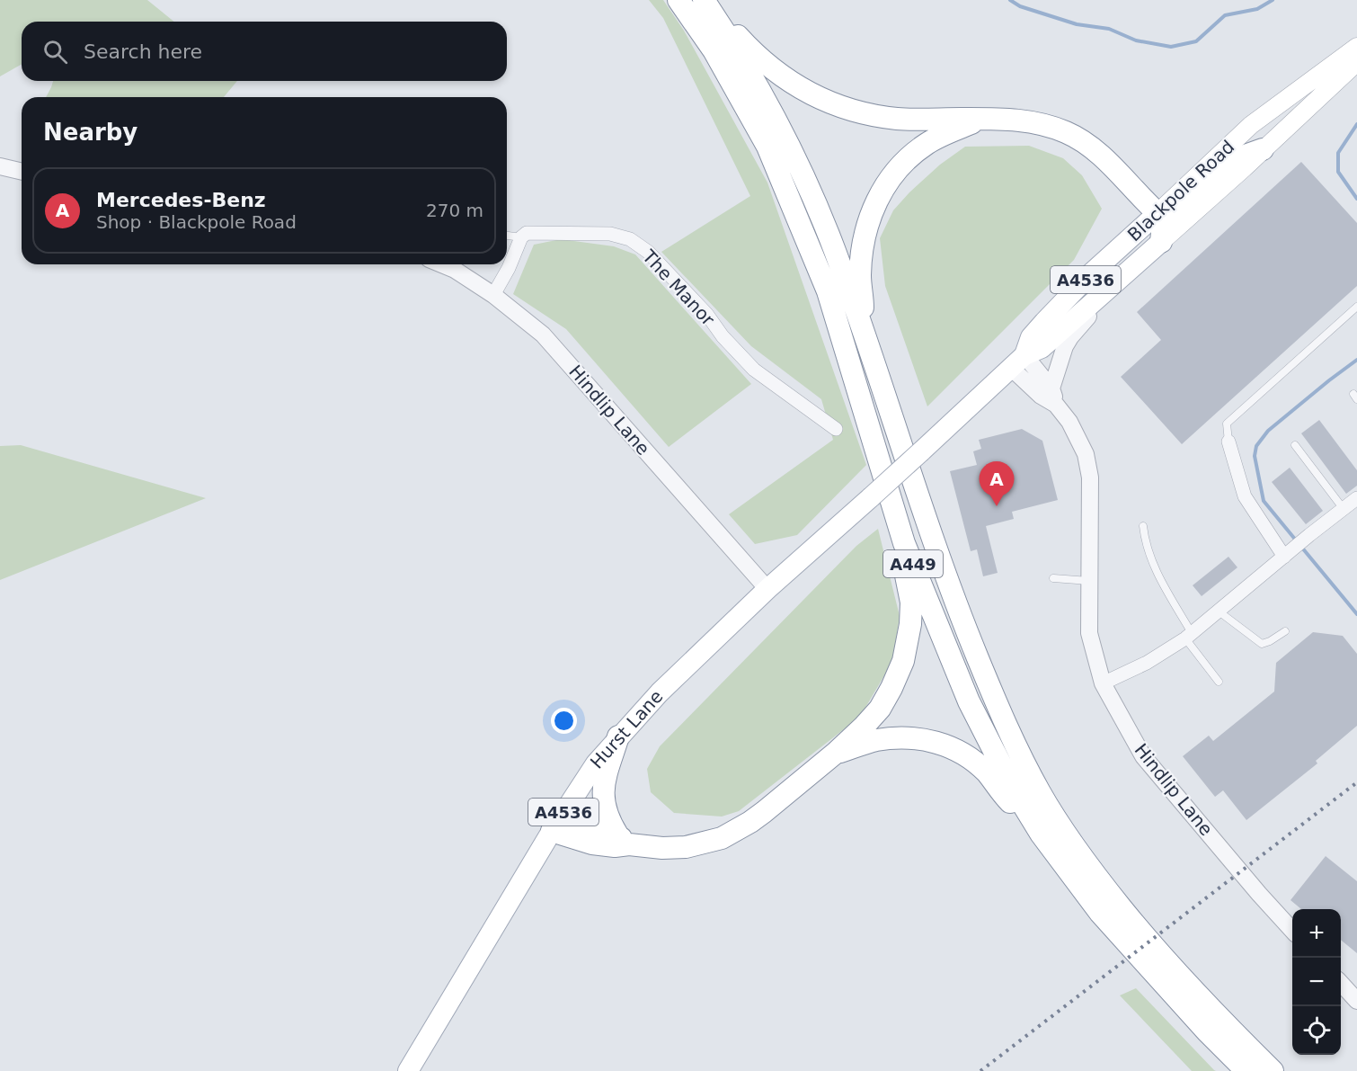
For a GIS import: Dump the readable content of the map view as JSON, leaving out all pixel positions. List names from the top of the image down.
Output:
{
  "streets": {
    "highway": ["A449"],
    "main road": ["Blackpole Road", "A4536", "Hurst Lane"],
    "street": ["The Manor", "Hindlip Lane"]
  },
  "crossings": [
    ["Blackpole Road", "Hindlip Lane"],
    ["Blackpole Road", "Hurst Lane"],
    ["Hindlip Lane", "Hurst Lane"]
  ],
  "page": {
    "search": "Search here",
    "heading": "Nearby",
    "list": [
      {
        "mark": "A",
        "name": "Mercedes-Benz",
        "note": "Shop · Blackpole Road",
        "value": "270 m"
      }
    ],
    "pins": "A",
    "map_buttons": ["+", "−"]
  }
}
